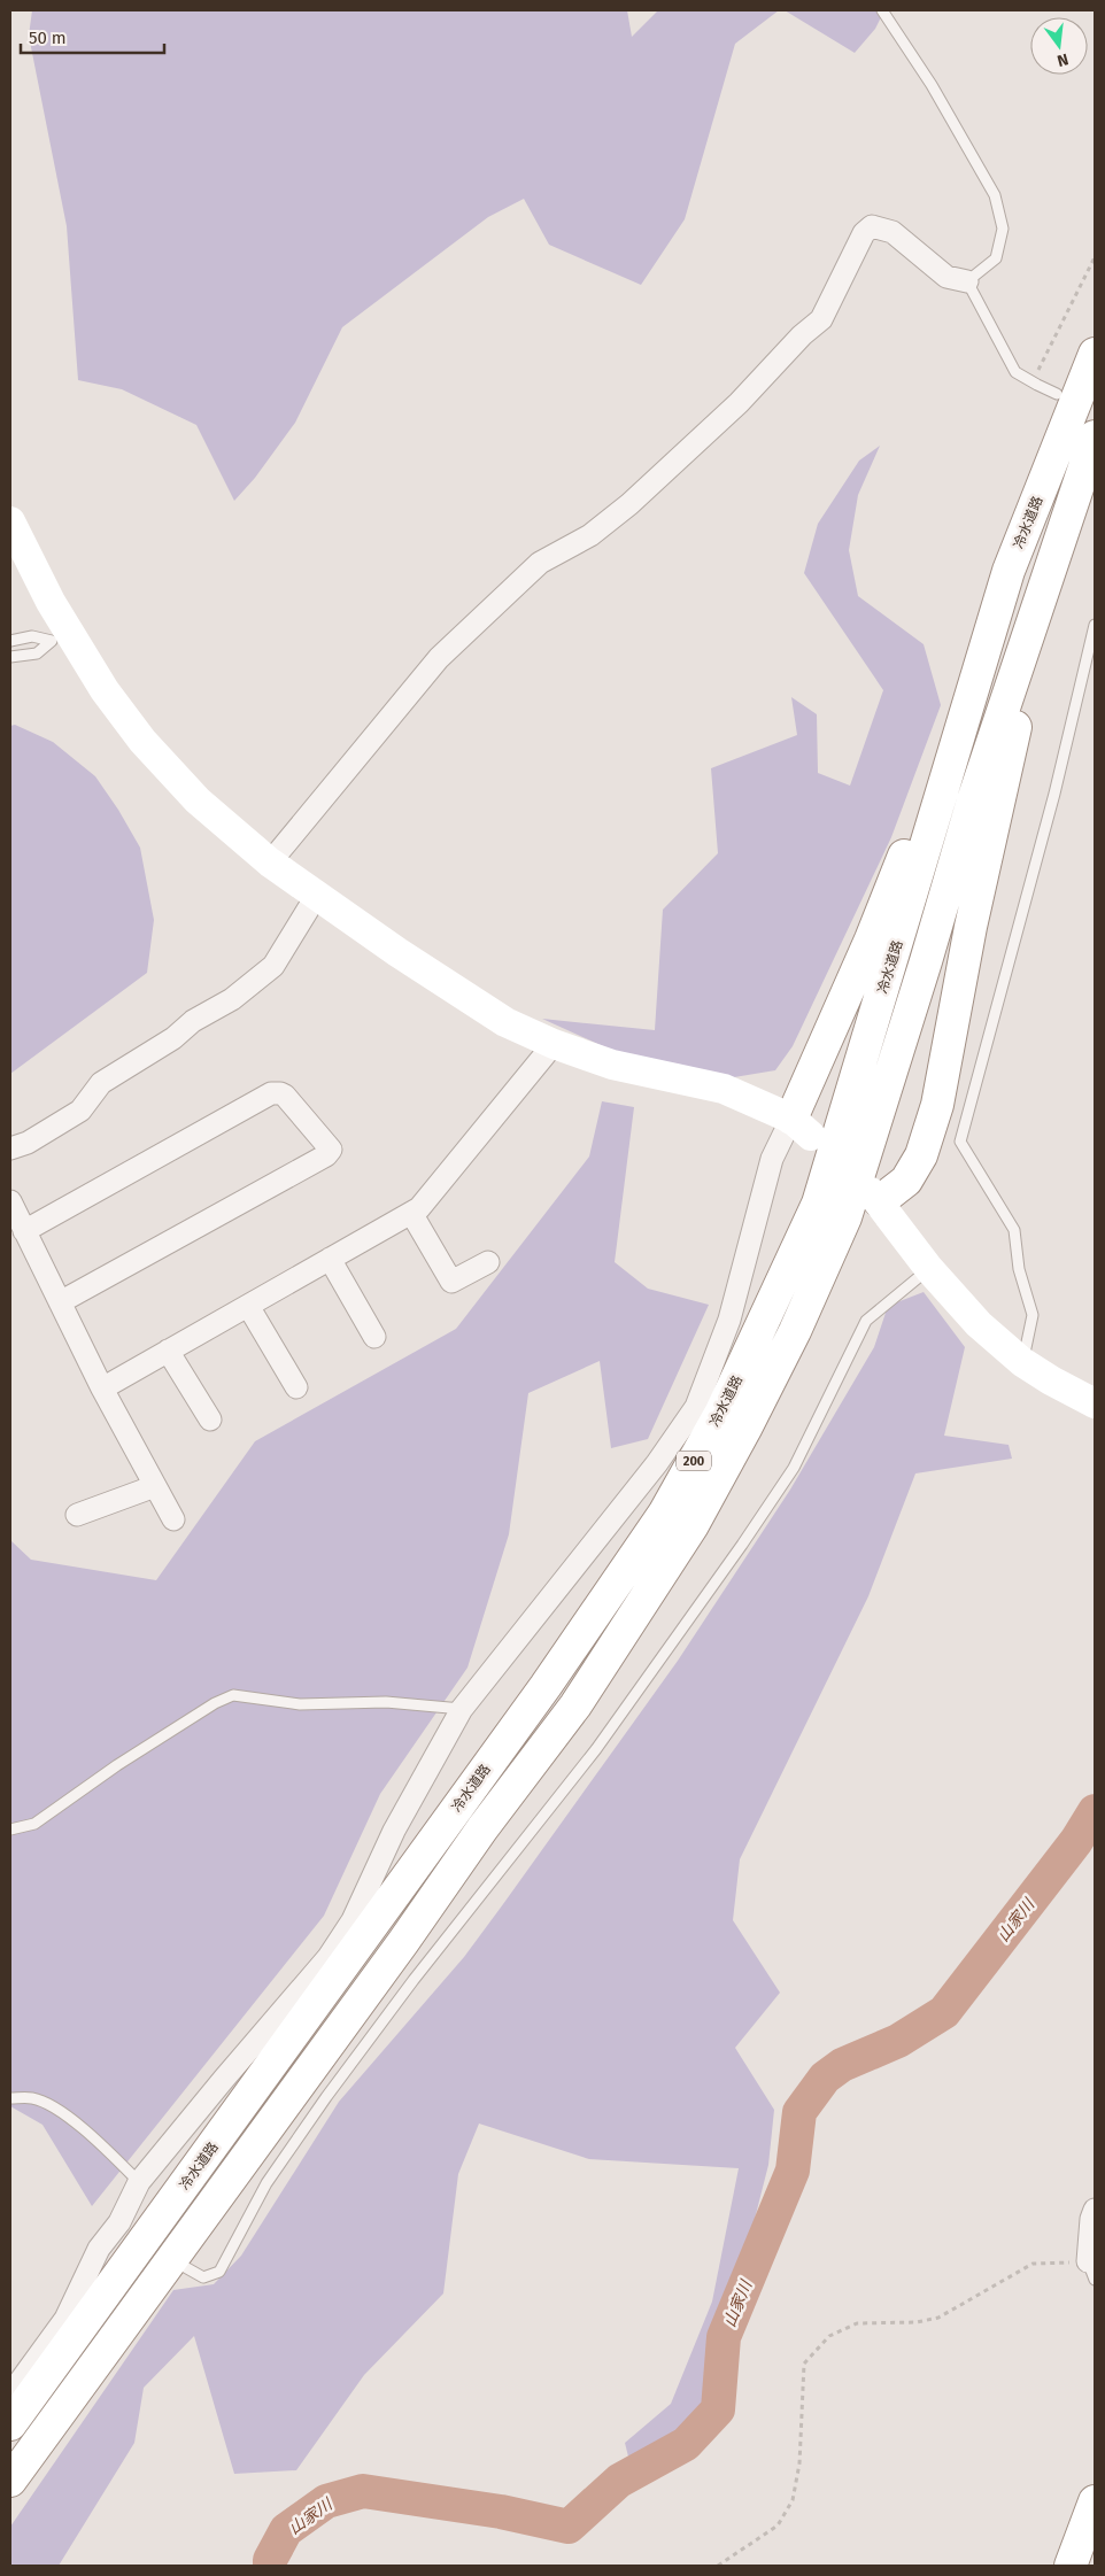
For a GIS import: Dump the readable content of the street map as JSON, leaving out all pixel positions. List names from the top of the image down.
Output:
{
  "streets": {
    "highway": ["冷水道路", "200"]
  },
  "water": ["山家川"],
  "scale_bar": "50 m",
  "north": "bottom"
}
